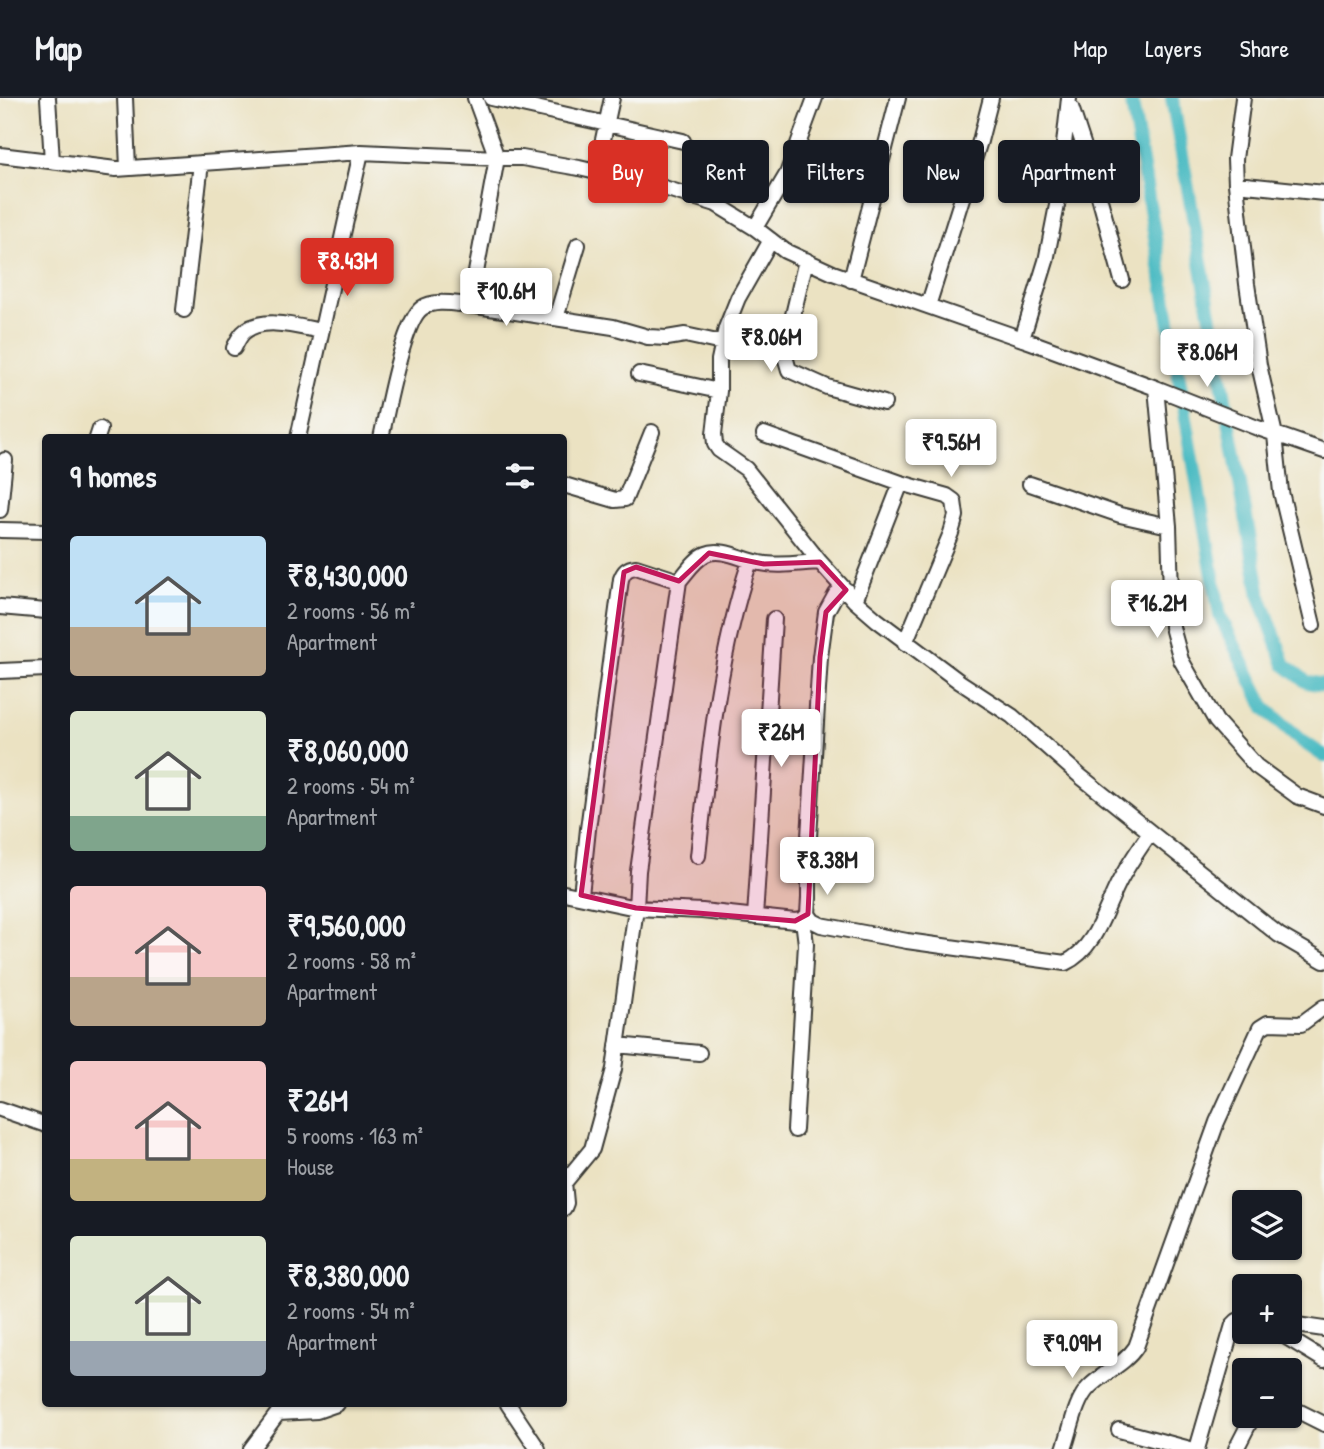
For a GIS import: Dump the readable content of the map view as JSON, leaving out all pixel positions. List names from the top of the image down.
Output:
{
  "page": {
    "header": "Map",
    "nav": ["Map", "Layers", "Share"],
    "chip": [
      "Buy",
      "Rent",
      "Filters",
      "New",
      "Apartment"
    ],
    "price": [
      "₹8.43M",
      "₹10.6M",
      "₹8.06M",
      "₹8.06M",
      "₹9.56M",
      "₹16.2M",
      "₹26M",
      "₹8.38M",
      "₹9.09M"
    ],
    "heading": "9 homes",
    "list": [
      {
        "name": "₹8,430,000",
        "note": "2 rooms · 56 m² · Apartment"
      },
      {
        "name": "₹8,060,000",
        "note": "2 rooms · 54 m² · Apartment"
      },
      {
        "name": "₹9,560,000",
        "note": "2 rooms · 58 m² · Apartment"
      },
      {
        "name": "₹26M",
        "note": "5 rooms · 163 m² · House"
      },
      {
        "name": "₹8,380,000",
        "note": "2 rooms · 54 m² · Apartment"
      }
    ],
    "map_buttons": ["+", "−"]
  }
}
